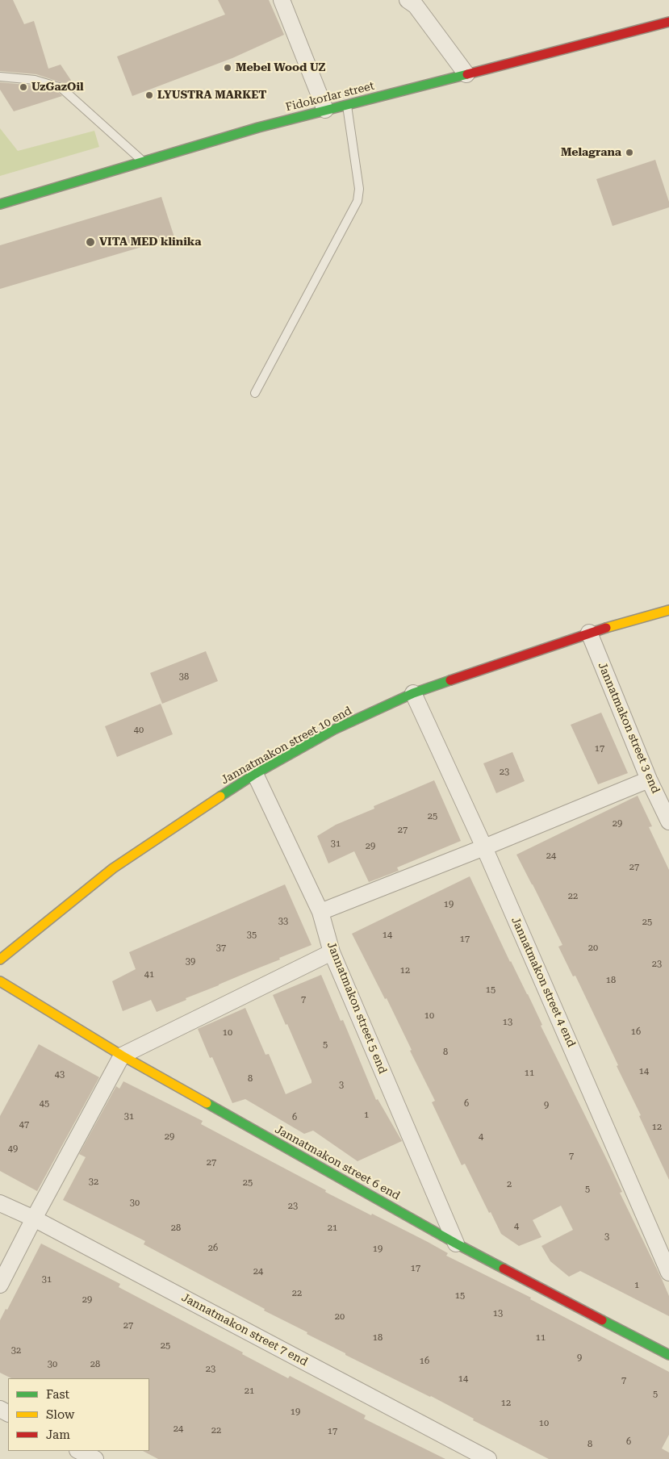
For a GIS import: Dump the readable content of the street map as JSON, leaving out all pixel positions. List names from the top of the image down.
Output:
{
  "streets": {
    "street": [
      "Fidokorlar street",
      "Jannatmakon street 3 end",
      "Jannatmakon street 10 end",
      "Jannatmakon street 4 end",
      "Jannatmakon street 5 end",
      "Jannatmakon street 6 end",
      "Jannatmakon street 7 end"
    ]
  },
  "crossings": [
    ["Jannatmakon street 3 end", "Jannatmakon street 10 end"],
    ["Jannatmakon street 10 end", "Jannatmakon street 4 end"],
    ["Jannatmakon street 10 end", "Jannatmakon street 5 end"],
    ["Jannatmakon street 5 end", "Jannatmakon street 6 end"]
  ],
  "places": [
    "Mebel Wood UZ",
    "UzGazOil",
    "LYUSTRA MARKET",
    "Melagrana",
    "VITA MED klinika"
  ],
  "house_numbers": [
    "38",
    "40",
    "17",
    "23",
    "25",
    "29",
    "27",
    "31",
    "29",
    "24",
    "27",
    "22",
    "19",
    "33",
    "25",
    "35",
    "14",
    "17",
    "37",
    "20",
    "39",
    "23",
    "12",
    "41",
    "18",
    "15",
    "7",
    "10",
    "13",
    "16",
    "10",
    "5",
    "8",
    "14",
    "11",
    "43",
    "8",
    "3",
    "45",
    "6",
    "9",
    "1",
    "31",
    "6",
    "47",
    "12",
    "29",
    "4",
    "49",
    "7",
    "27",
    "32",
    "25",
    "2",
    "5",
    "30",
    "23",
    "4",
    "28",
    "21",
    "3",
    "26",
    "19",
    "17",
    "24",
    "31",
    "1",
    "22",
    "15",
    "29",
    "13",
    "20",
    "27",
    "18",
    "11",
    "25",
    "32",
    "9",
    "16",
    "30",
    "28",
    "23",
    "14",
    "7",
    "21",
    "5",
    "12",
    "19",
    "10",
    "24",
    "22",
    "17",
    "6",
    "8"
  ],
  "legend": ["Fast", "Slow", "Jam"]
}
